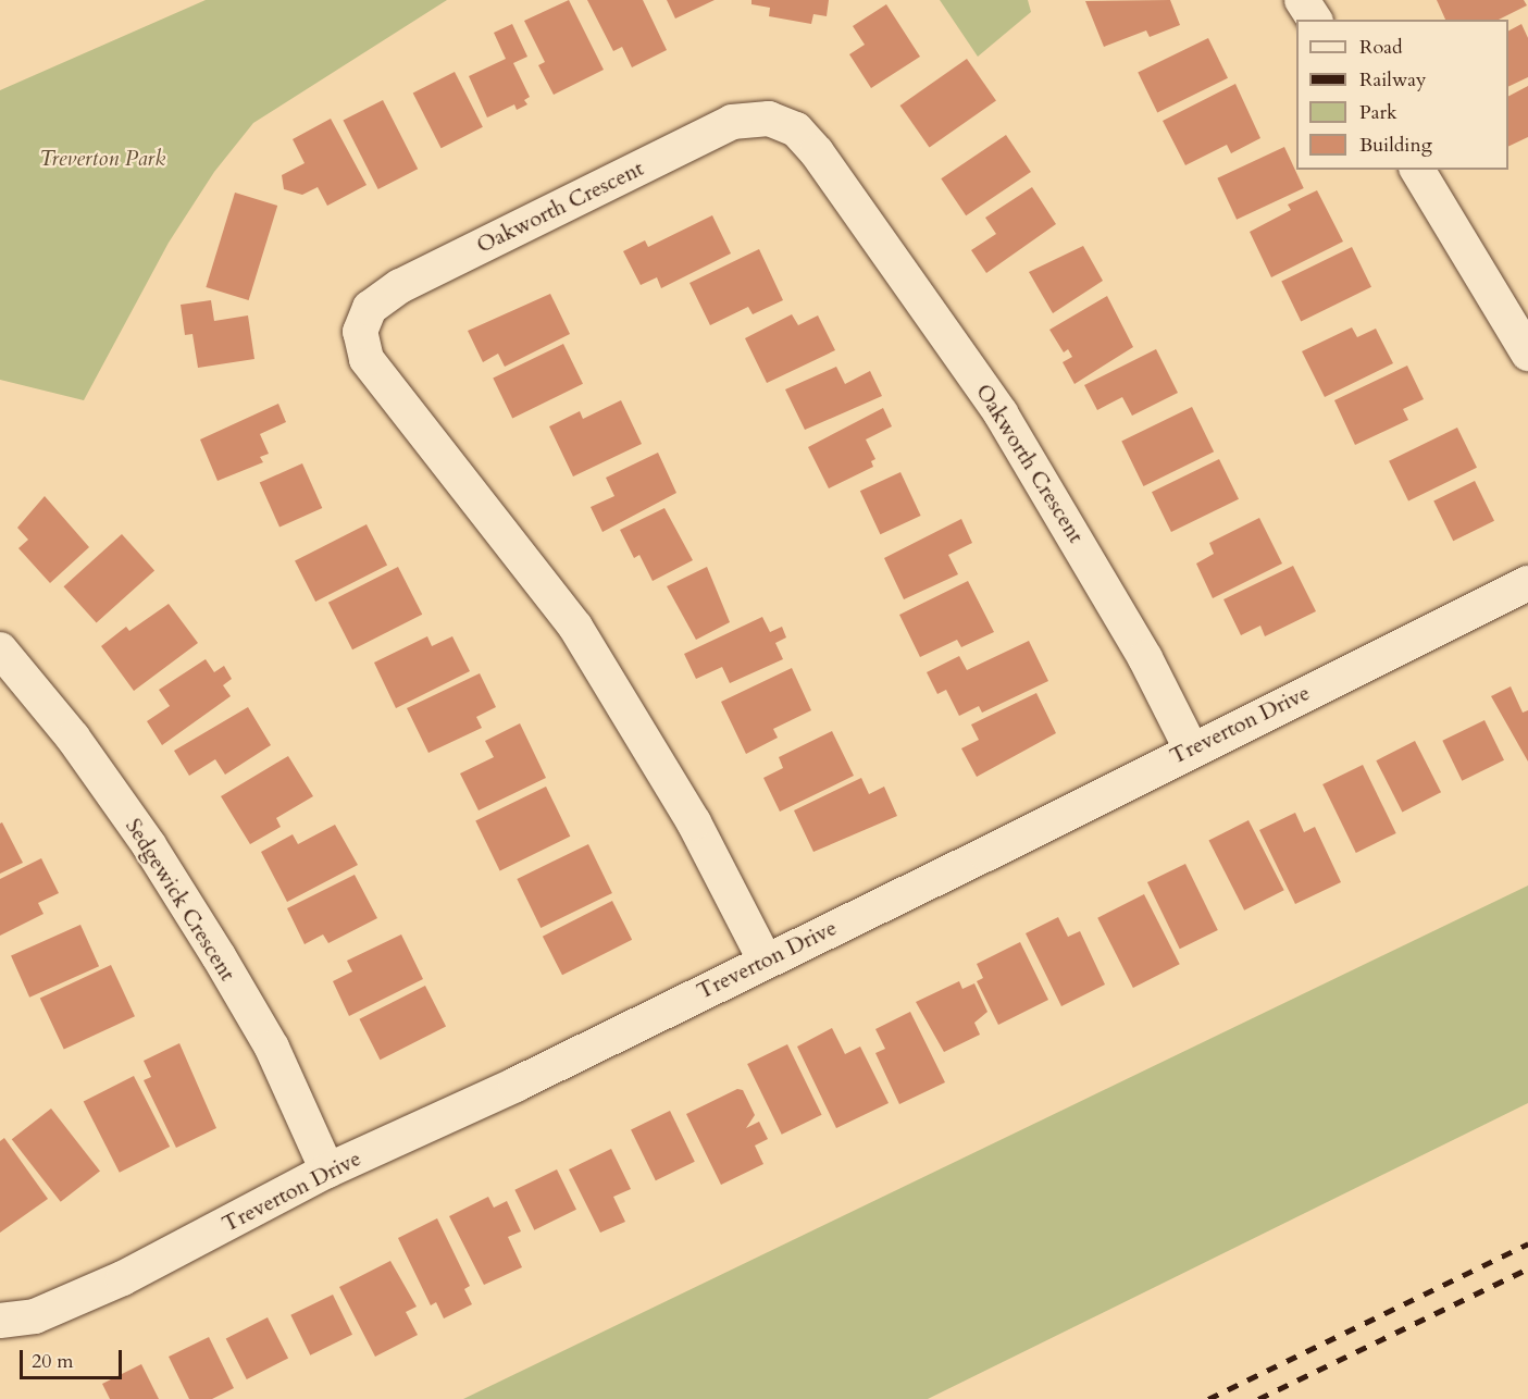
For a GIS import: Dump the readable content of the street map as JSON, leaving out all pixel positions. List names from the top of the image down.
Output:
{
  "streets": {
    "street": ["Oakworth Crescent", "Treverton Drive", "Sedgewick Crescent"]
  },
  "crossings": [
    ["Oakworth Crescent", "Treverton Drive"],
    ["Treverton Drive", "Sedgewick Crescent"]
  ],
  "parks": ["Treverton Park"],
  "legend": [
    "Road",
    "Railway",
    "Park",
    "Building"
  ],
  "scale_bar": "20 m"
}
